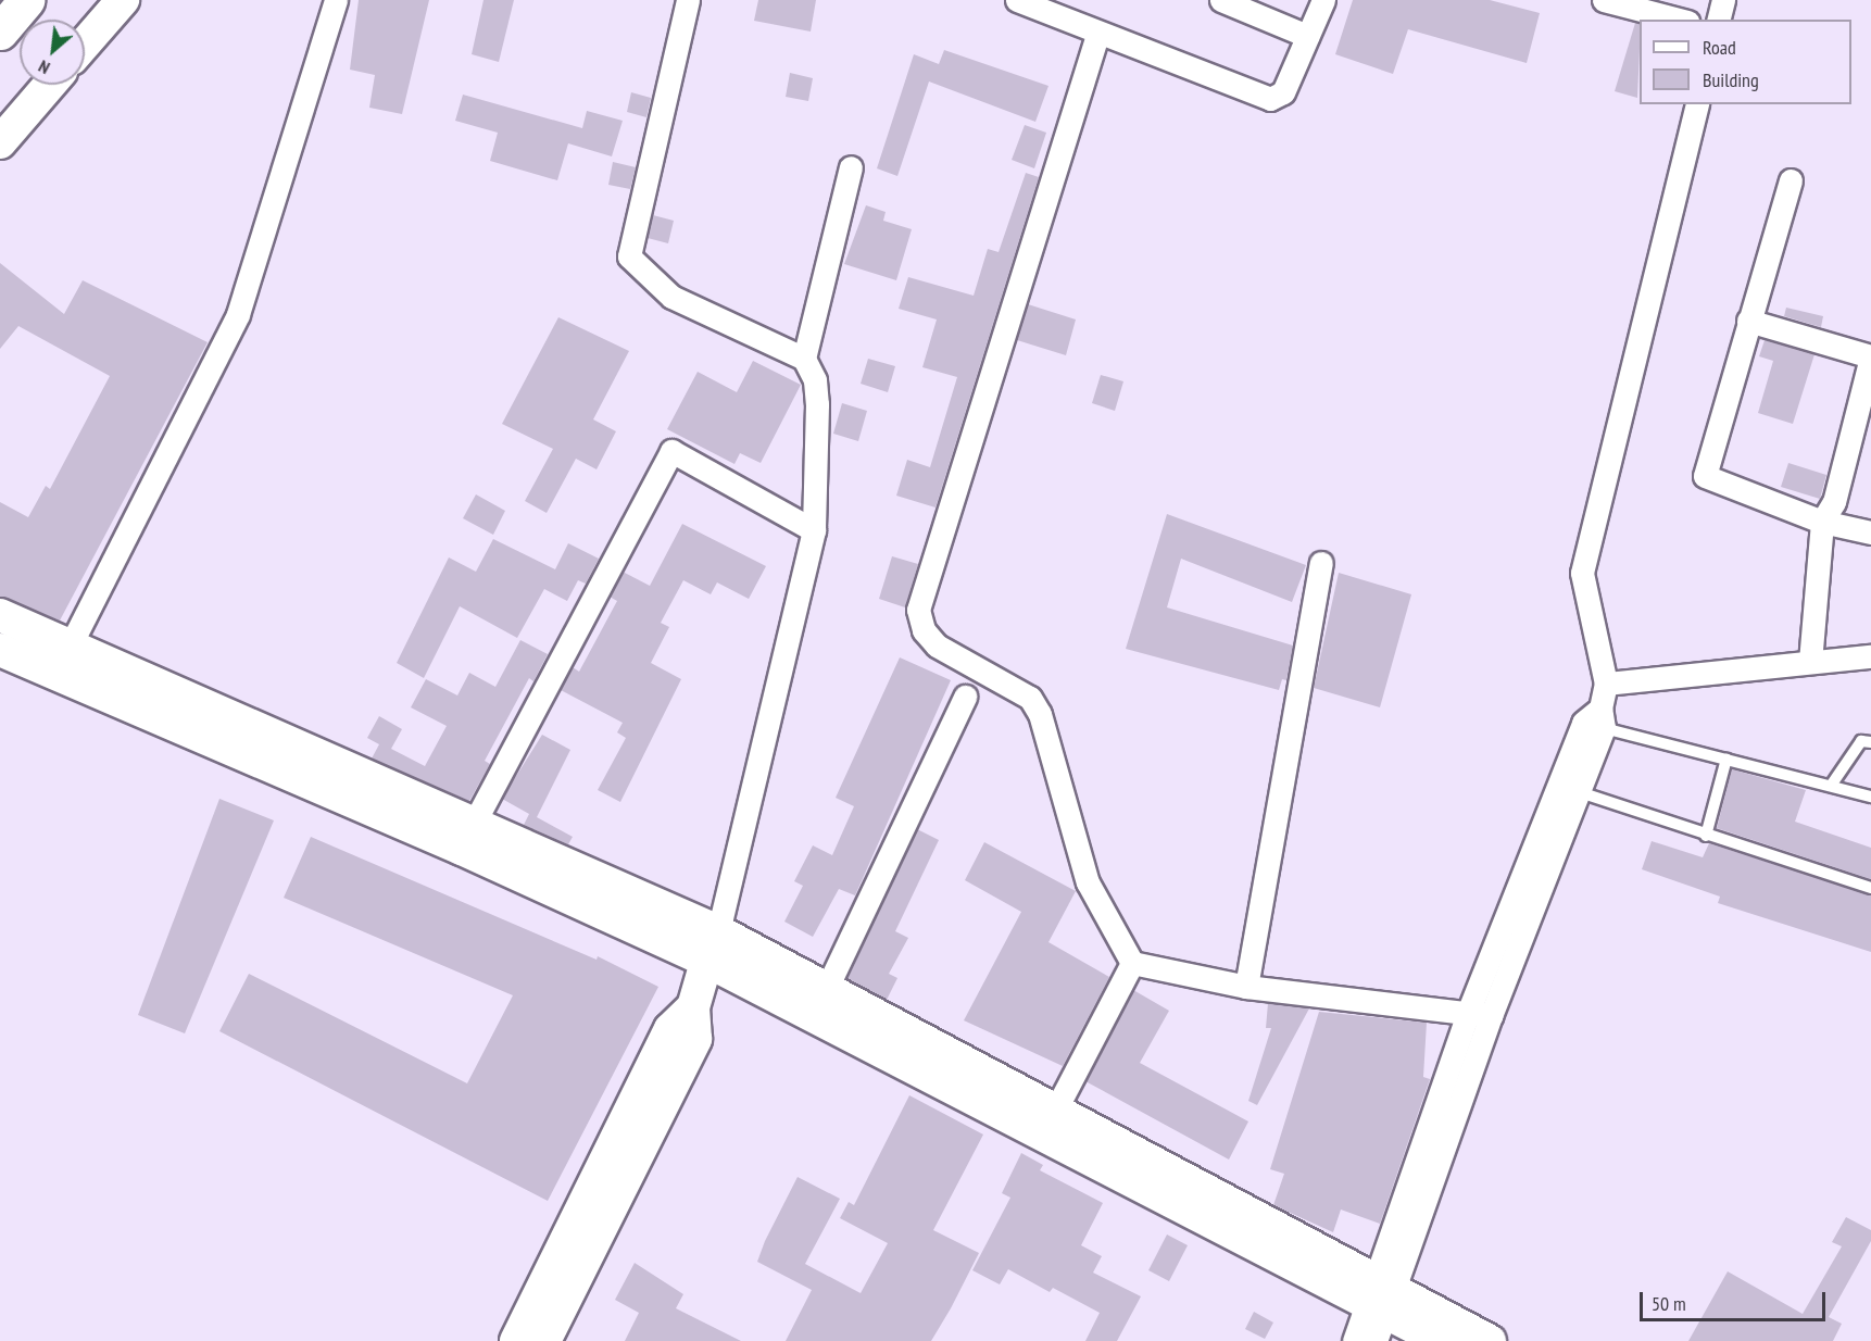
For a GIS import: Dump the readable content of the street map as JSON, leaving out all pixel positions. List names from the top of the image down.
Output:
{
  "legend": ["Road", "Building"],
  "scale_bar": "50 m",
  "north": "bottom left"
}
